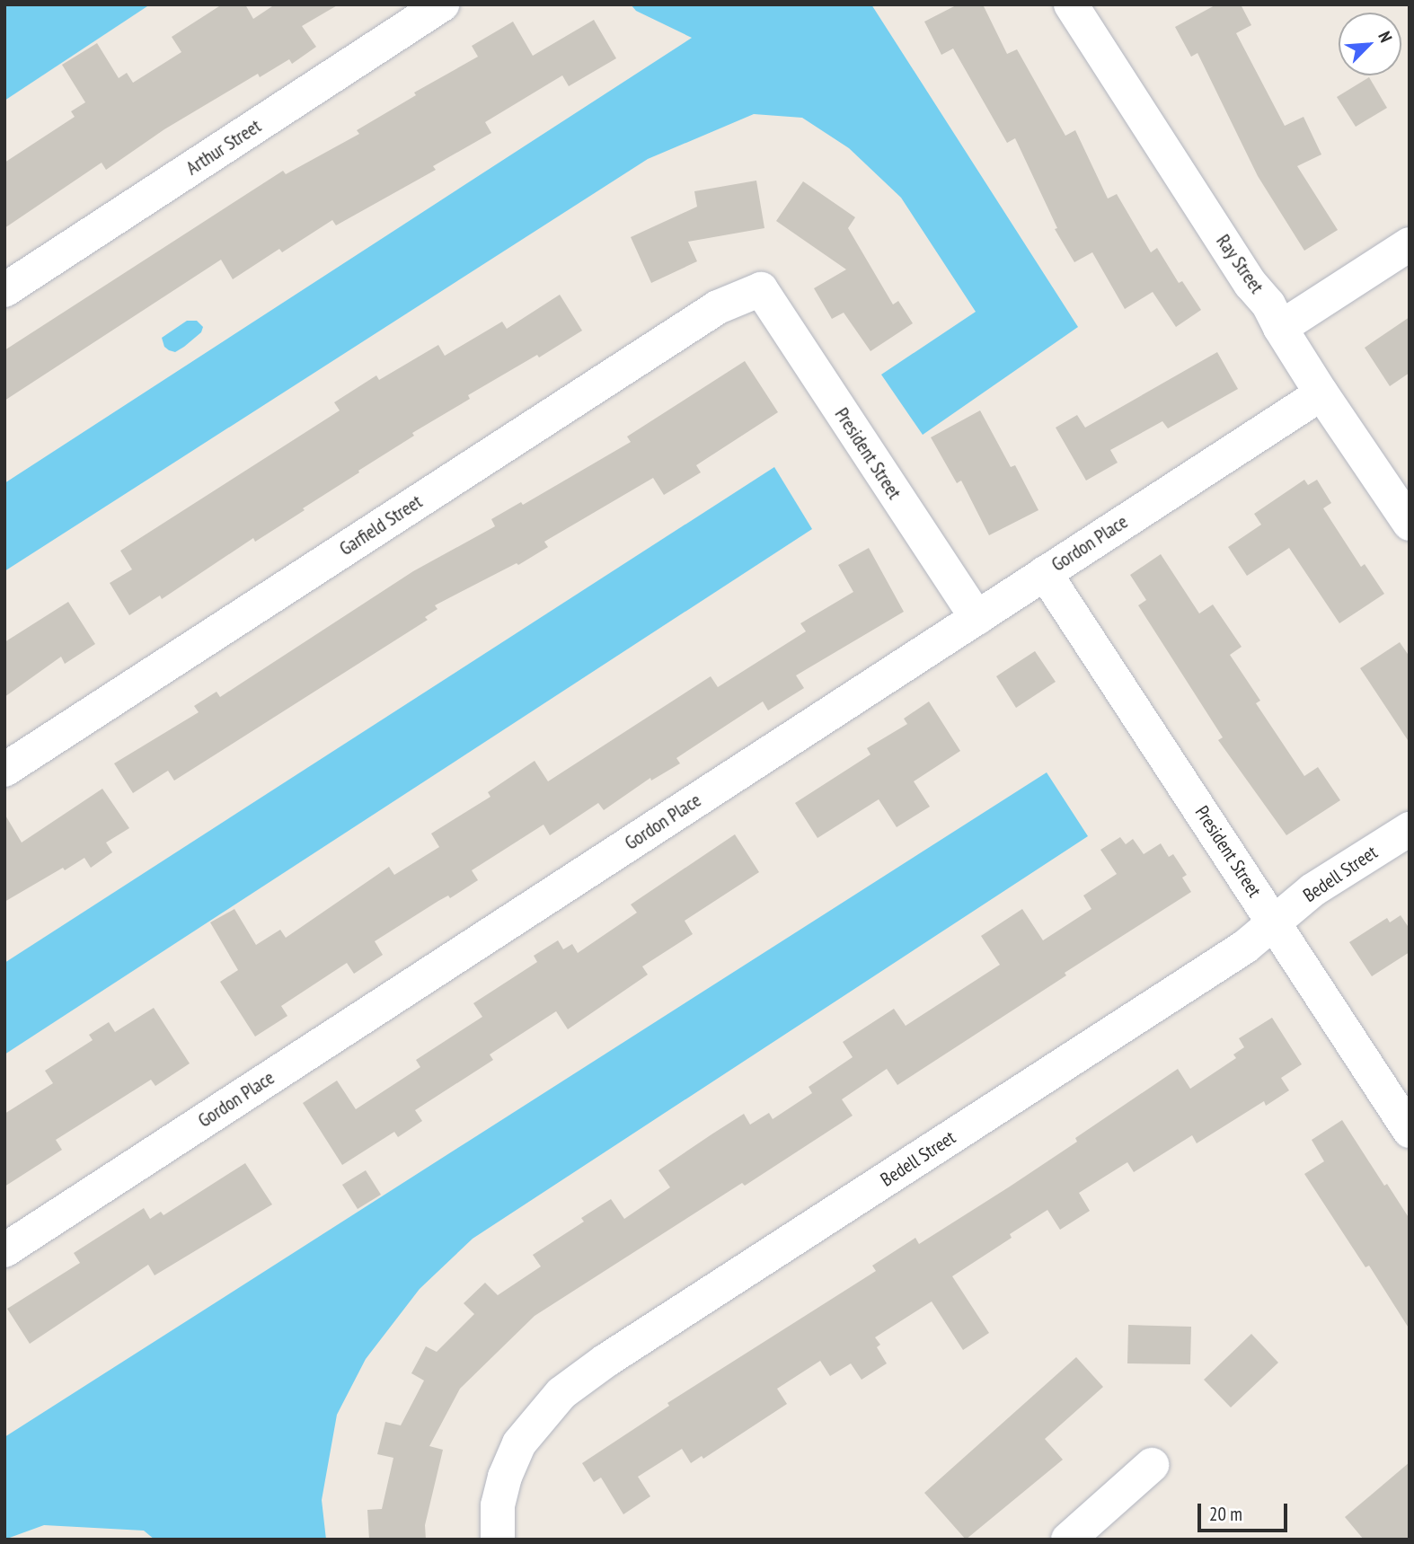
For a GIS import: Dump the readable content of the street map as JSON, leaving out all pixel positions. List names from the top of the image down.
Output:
{
  "streets": {
    "street": [
      "Arthur Street",
      "Ray Street",
      "President Street",
      "Garfield Street",
      "Gordon Place",
      "Bedell Street"
    ]
  },
  "crossings": [
    ["Ray Street", "Gordon Place"],
    ["President Street", "Garfield Street"],
    ["President Street", "Gordon Place"],
    ["President Street", "Bedell Street"]
  ],
  "scale_bar": "20 m",
  "north": "top right"
}
